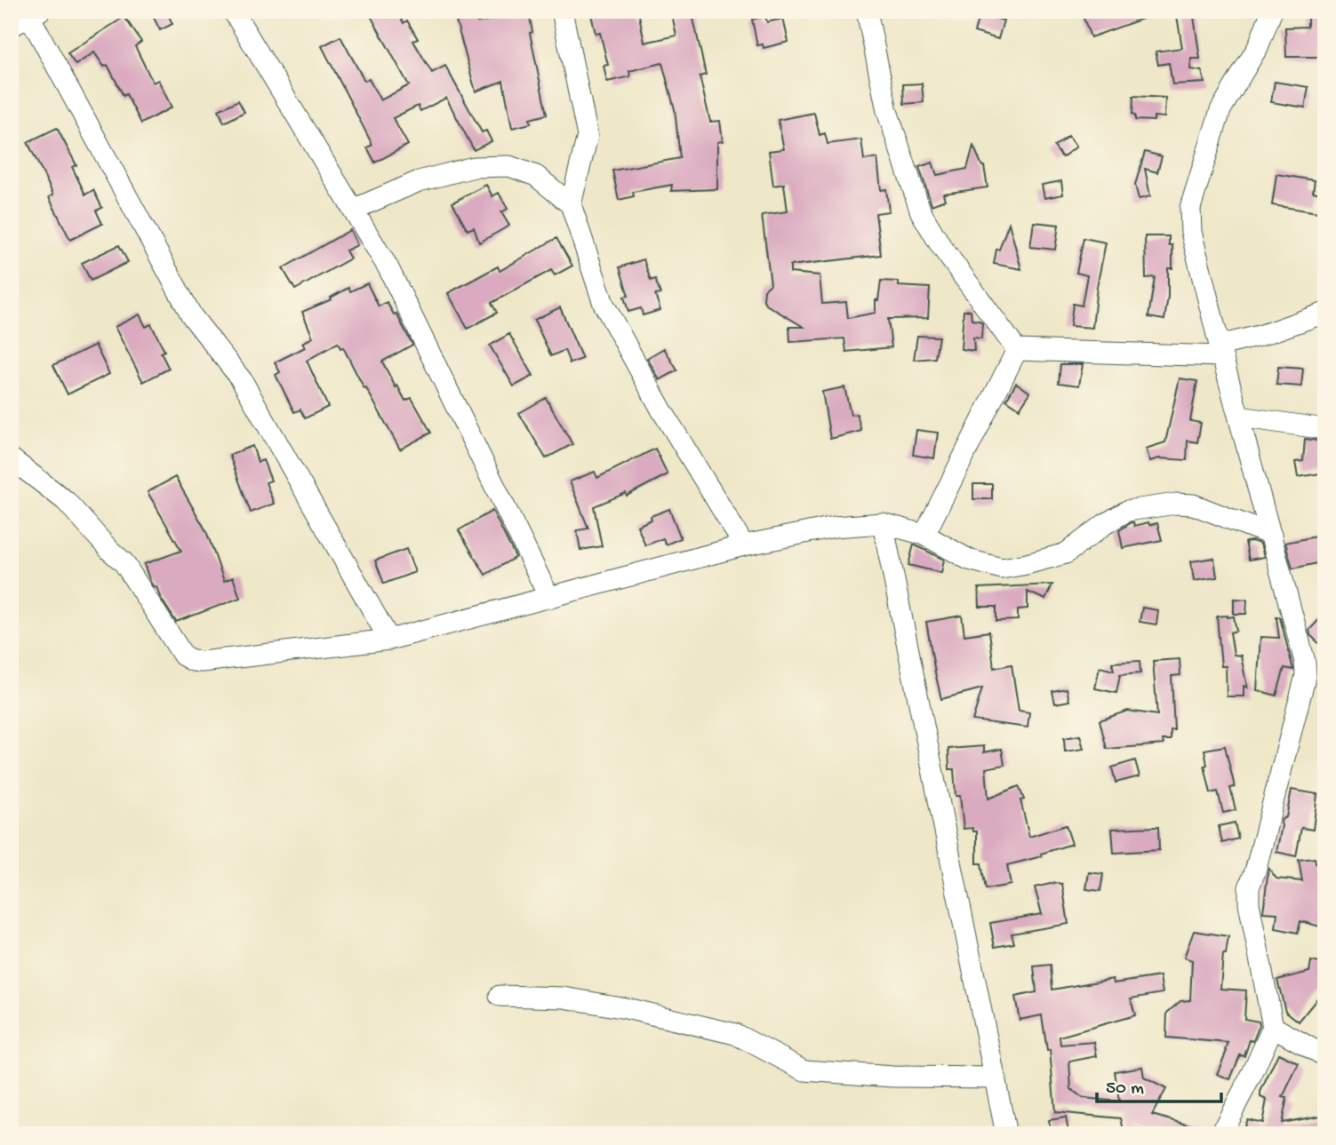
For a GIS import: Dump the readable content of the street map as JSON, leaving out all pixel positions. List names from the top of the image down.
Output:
{
  "scale_bar": "50 m"
}
